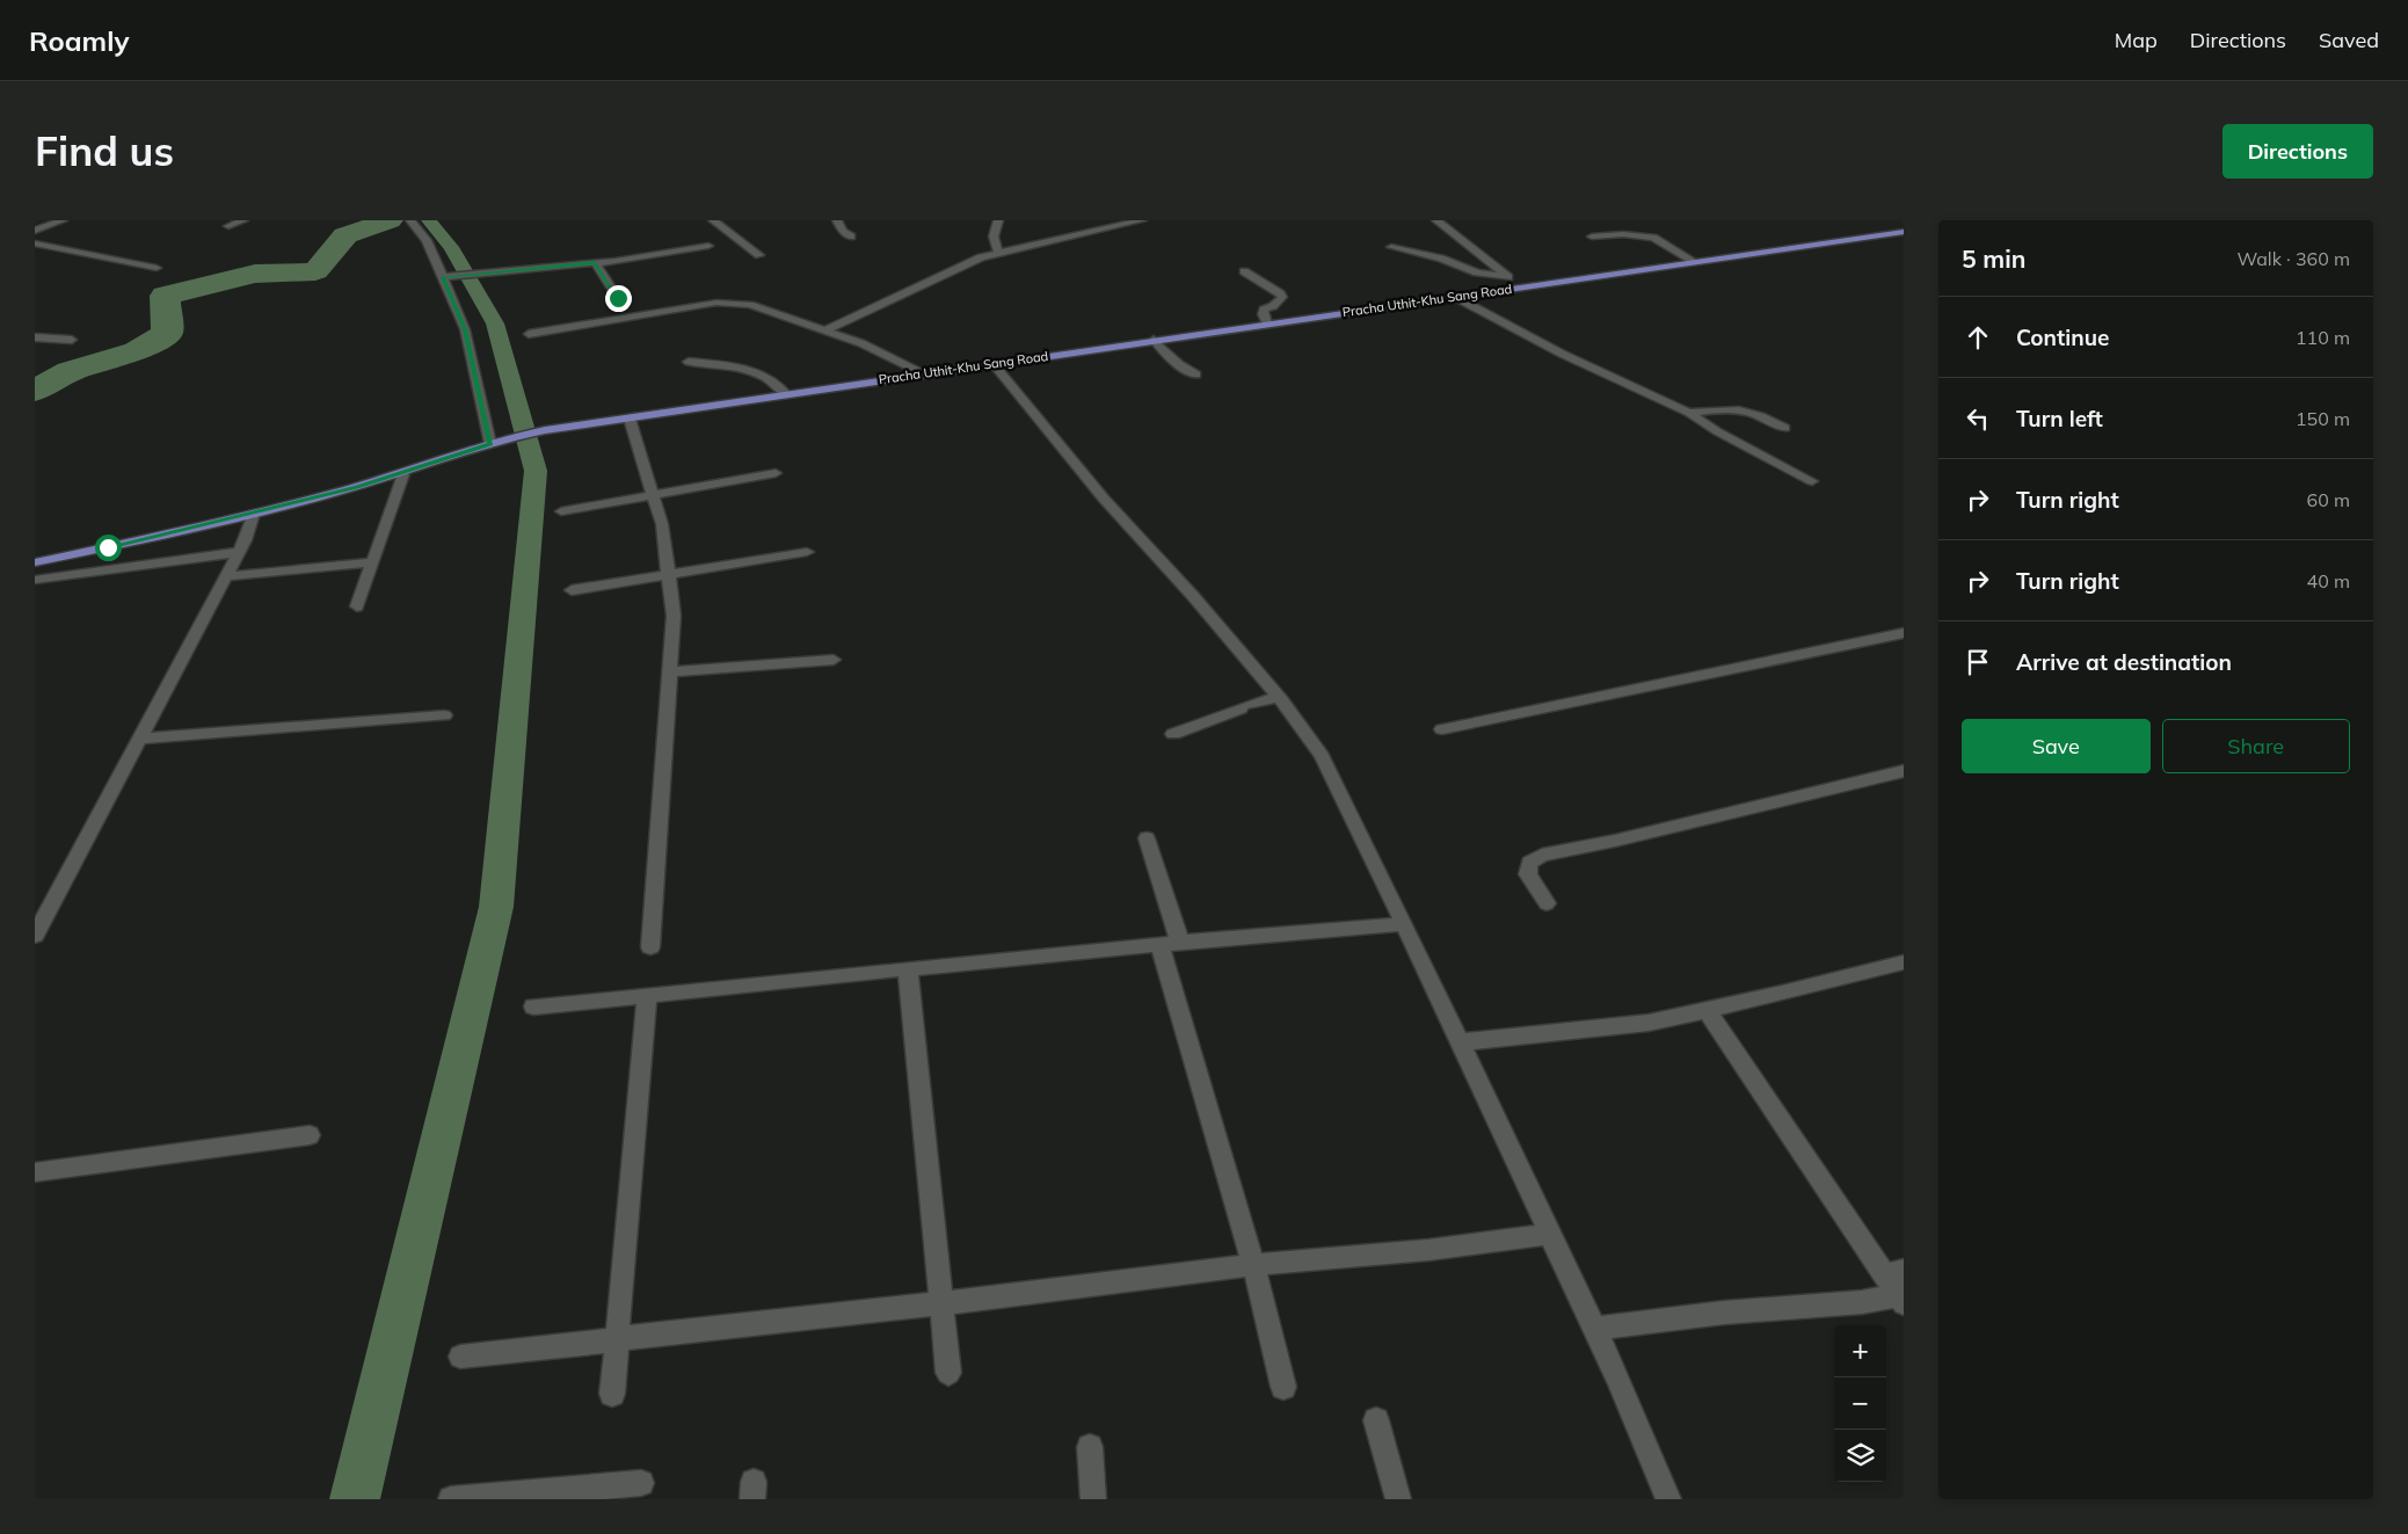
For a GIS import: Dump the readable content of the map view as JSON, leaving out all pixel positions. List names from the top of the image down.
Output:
{
  "streets": {
    "main road": ["Pracha Uthit-Khu Sang Road"]
  },
  "page": {
    "header": "Roamly",
    "nav": ["Map", "Directions", "Saved"],
    "buttons": [
      "Directions",
      ["Save", "Share"]
    ],
    "title": "Find us",
    "heading": ["5 min", "Walk · 360 m"],
    "list": [
      ["Continue", "110 m"],
      ["Turn left", "150 m"],
      ["Turn right", "60 m"],
      ["Turn right", "40 m"],
      "Arrive at destination"
    ],
    "map_buttons": ["+", "−"]
  }
}
